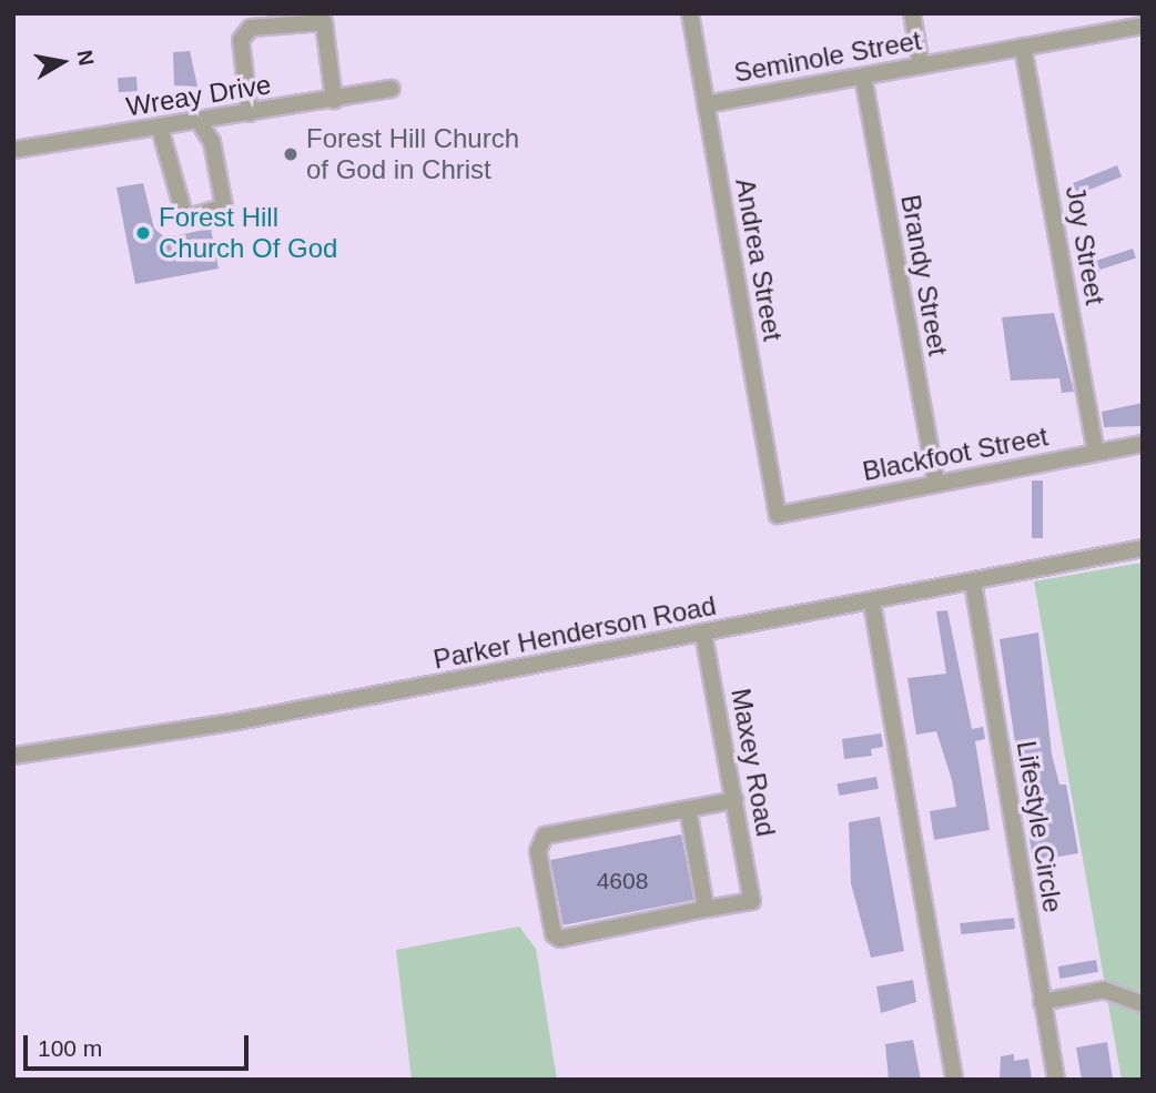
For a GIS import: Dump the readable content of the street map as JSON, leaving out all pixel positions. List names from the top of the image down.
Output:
{
  "streets": {
    "street": [
      "Seminole Street",
      "Wreay Drive",
      "Joy Street",
      "Andrea Street",
      "Brandy Street",
      "Blackfoot Street",
      "Parker Henderson Road",
      "Maxey Road",
      "Lifestyle Circle"
    ]
  },
  "crossings": [
    ["Seminole Street", "Joy Street"],
    ["Seminole Street", "Andrea Street"],
    ["Seminole Street", "Brandy Street"],
    ["Joy Street", "Blackfoot Street"],
    ["Andrea Street", "Blackfoot Street"],
    ["Brandy Street", "Blackfoot Street"],
    ["Parker Henderson Road", "Maxey Road"],
    ["Parker Henderson Road", "Lifestyle Circle"]
  ],
  "places": ["Forest Hill Church of God in Christ", "Forest Hill Church Of God"],
  "house_numbers": ["4608"],
  "scale_bar": "100 m",
  "north": "right"
}
